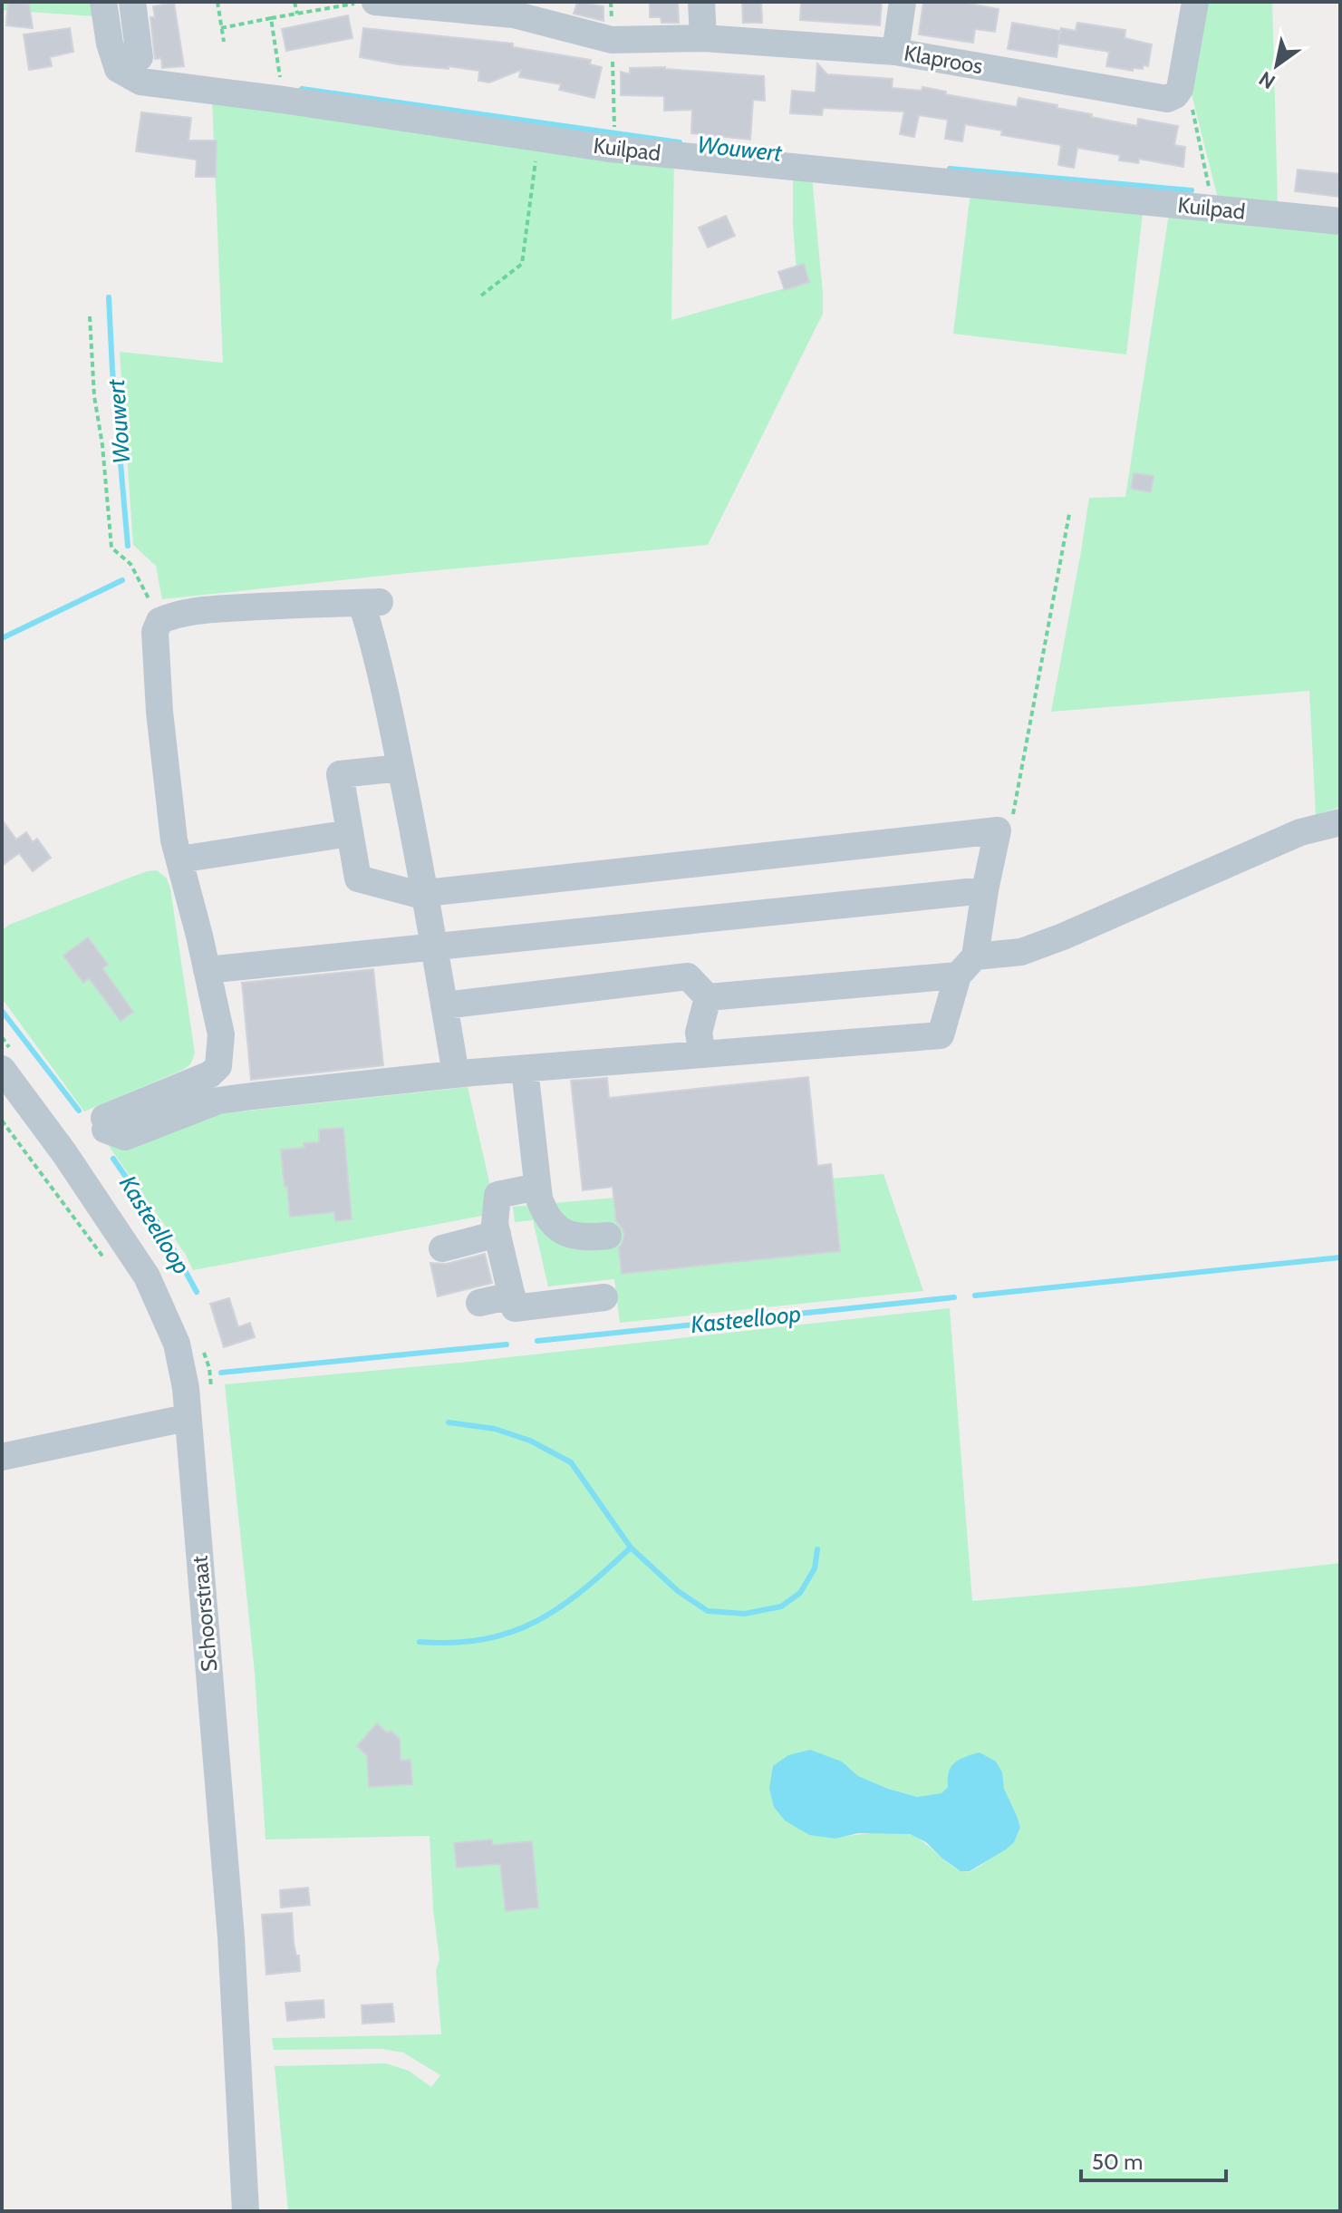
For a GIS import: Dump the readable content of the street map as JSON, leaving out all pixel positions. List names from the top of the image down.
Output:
{
  "streets": {
    "street": ["Klaproos", "Kuilpad", "Schoorstraat"]
  },
  "water": ["Wouwert", "Kasteelloop"],
  "scale_bar": "50 m",
  "north": "bottom left"
}
